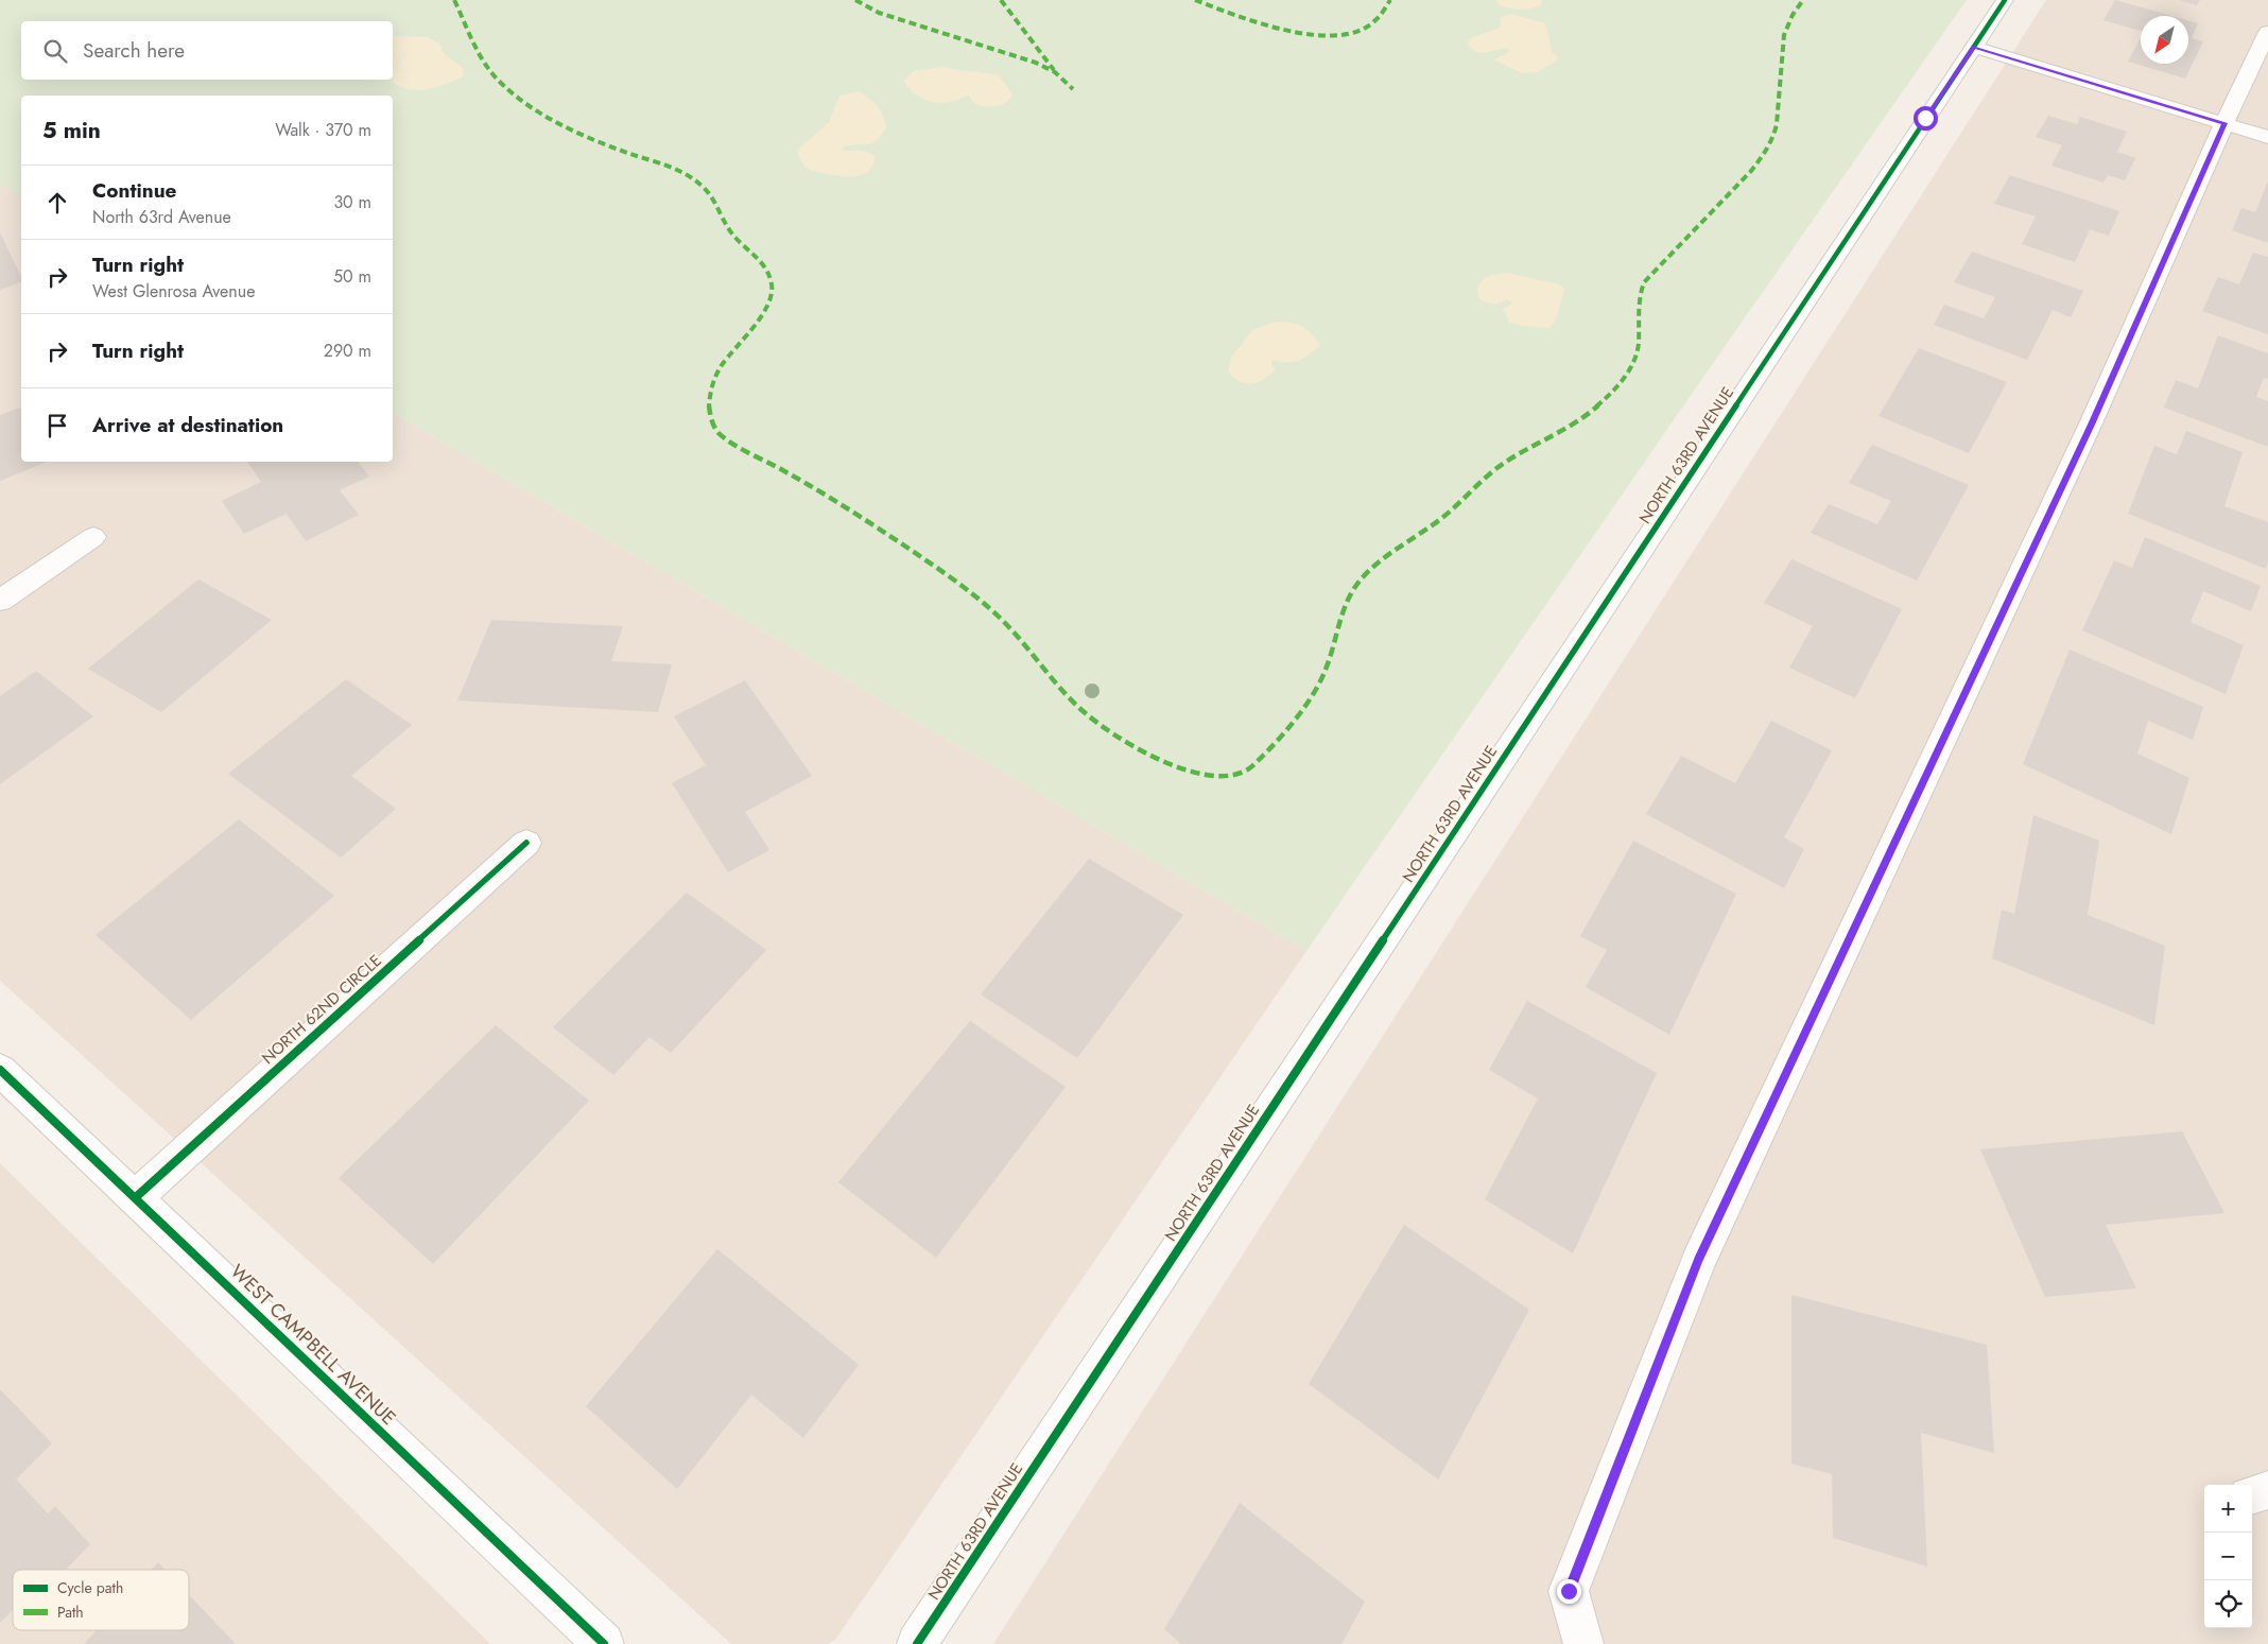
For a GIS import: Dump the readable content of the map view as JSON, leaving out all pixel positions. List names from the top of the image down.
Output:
{
  "streets": {
    "street": ["NORTH 63RD AVENUE", "NORTH 62ND CIRCLE", "WEST CAMPBELL AVENUE"]
  },
  "crossings": [
    ["NORTH 62ND CIRCLE", "WEST CAMPBELL AVENUE"]
  ],
  "legend": ["Cycle path", "Path"],
  "north": "bottom left",
  "page": {
    "search": "Search here",
    "heading": ["5 min", "Walk · 370 m"],
    "list": [
      ["Continue", "North 63rd Avenue", "30 m"],
      ["Turn right", "West Glenrosa Avenue", "50 m"],
      ["Turn right", "290 m"],
      "Arrive at destination"
    ],
    "map_buttons": ["+", "−"]
  }
}
